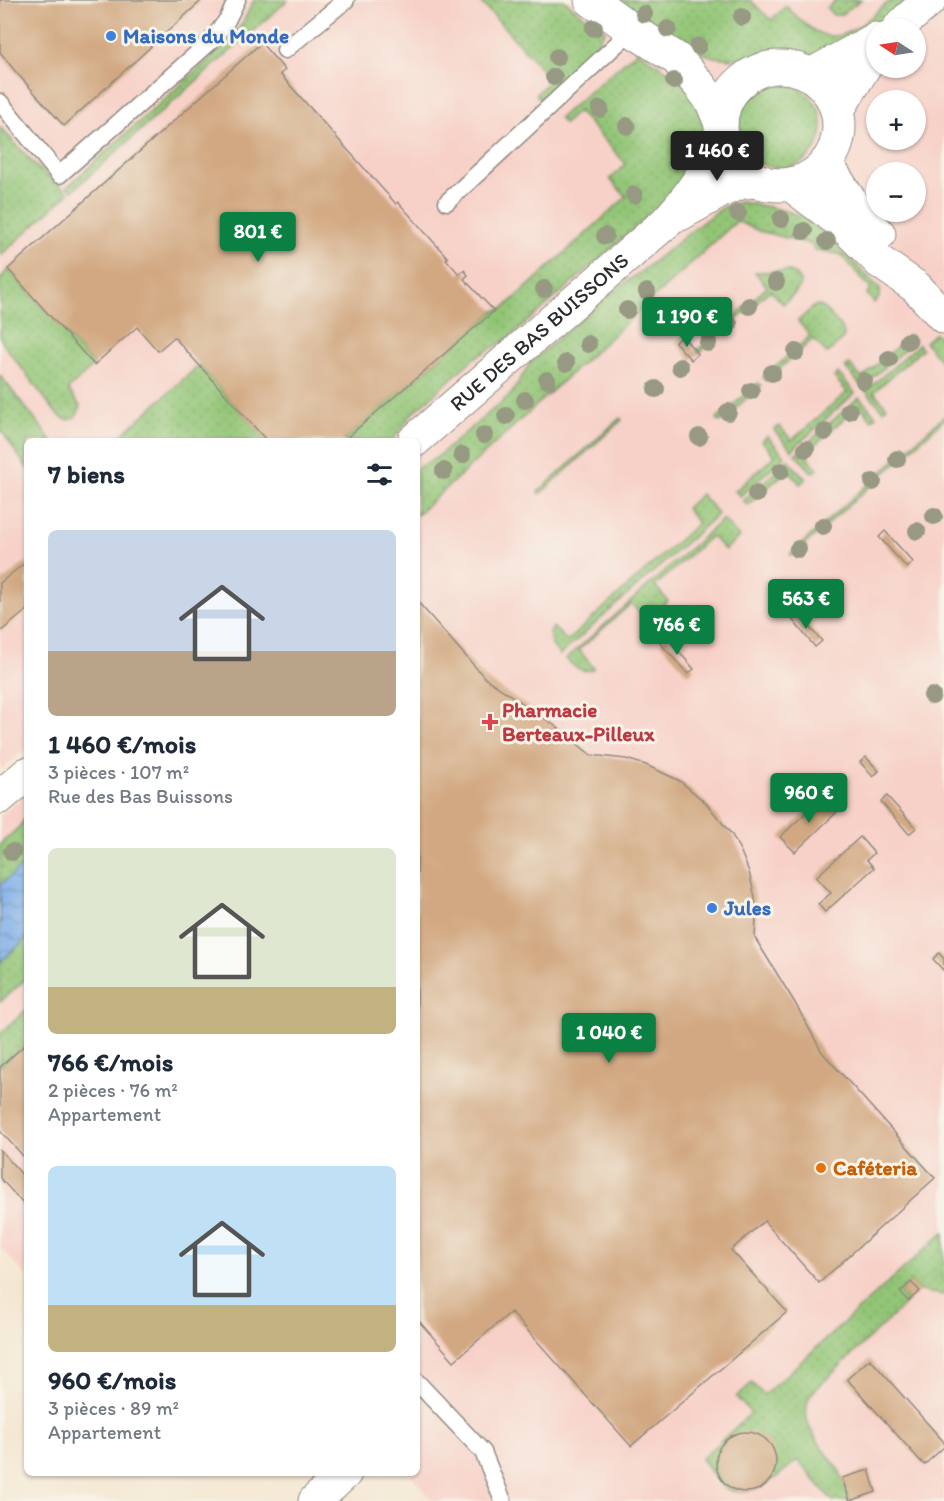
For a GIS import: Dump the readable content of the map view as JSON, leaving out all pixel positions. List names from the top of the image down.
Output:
{
  "streets": {
    "street": ["RUE DES BAS BUISSONS"]
  },
  "places": {
    "other": ["Maisons du Monde", "Jules", "Caféteria"],
    "health": ["Pharmacie Berteaux-Pilleux"]
  },
  "north": "left",
  "page": {
    "map_buttons": ["+", "−"],
    "price": [
      "1 460 €",
      "801 €",
      "1 190 €",
      "563 €",
      "766 €",
      "960 €",
      "1 040 €"
    ],
    "heading": "7 biens",
    "list": [
      {
        "name": "1 460 €/mois",
        "note": "3 pièces · 107 m² · Rue des Bas Buissons"
      },
      {
        "name": "766 €/mois",
        "note": "2 pièces · 76 m² · Appartement"
      },
      {
        "name": "960 €/mois",
        "note": "3 pièces · 89 m² · Appartement"
      }
    ]
  }
}
